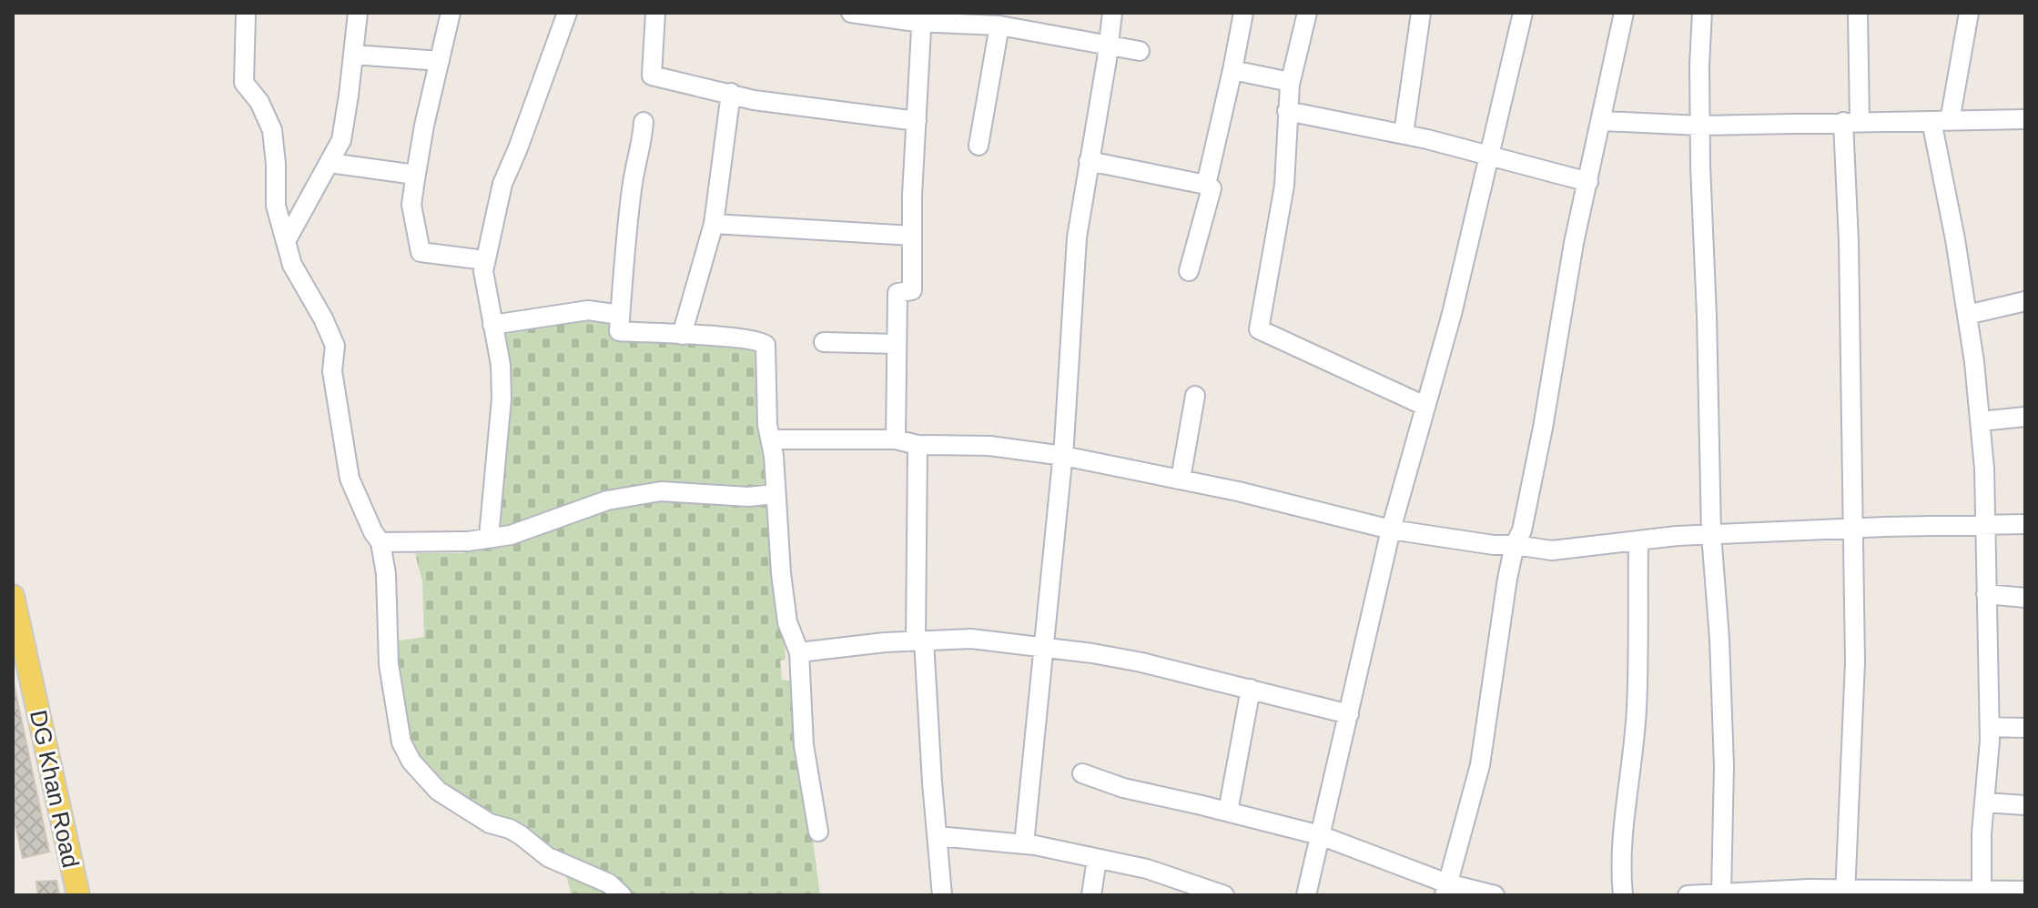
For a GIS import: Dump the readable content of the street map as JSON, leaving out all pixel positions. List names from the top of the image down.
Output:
{
  "streets": {
    "main road": ["DG Khan Road"]
  }
}
